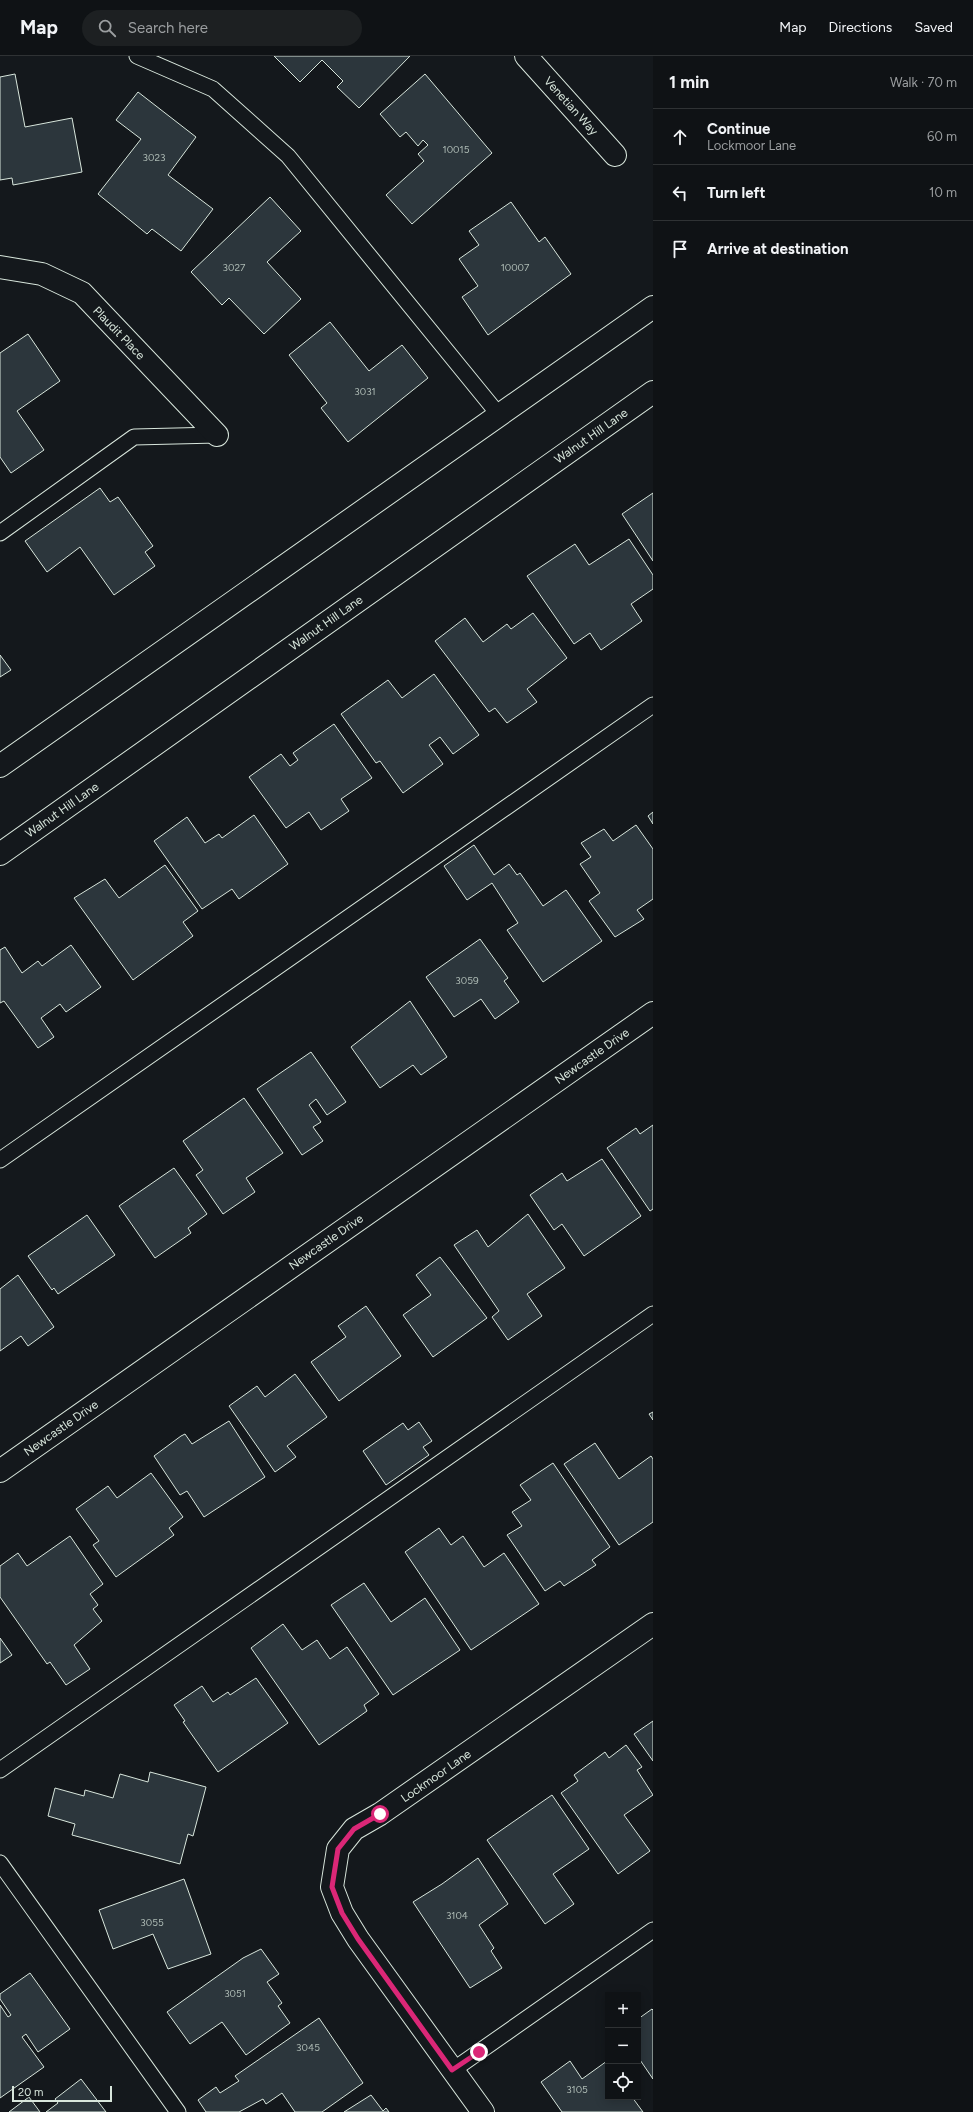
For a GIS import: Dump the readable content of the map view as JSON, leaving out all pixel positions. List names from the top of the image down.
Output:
{
  "streets": {
    "street": [
      "Venetian Way",
      "Plaudit Place",
      "Walnut Hill Lane",
      "Newcastle Drive",
      "Lockmoor Lane"
    ]
  },
  "house_numbers": [
    "10015",
    "3023",
    "3027",
    "10007",
    "3031",
    "3059",
    "3104",
    "3055",
    "3051",
    "3045",
    "3105"
  ],
  "scale_bar": "20 m",
  "page": {
    "header": "Map",
    "search": "Search here",
    "nav": ["Map", "Directions", "Saved"],
    "heading": ["1 min", "Walk · 70 m"],
    "list": [
      ["Continue", "Lockmoor Lane", "60 m"],
      ["Turn left", "10 m"],
      "Arrive at destination"
    ],
    "map_buttons": ["+", "−"],
    "scale": "20 m"
  }
}
